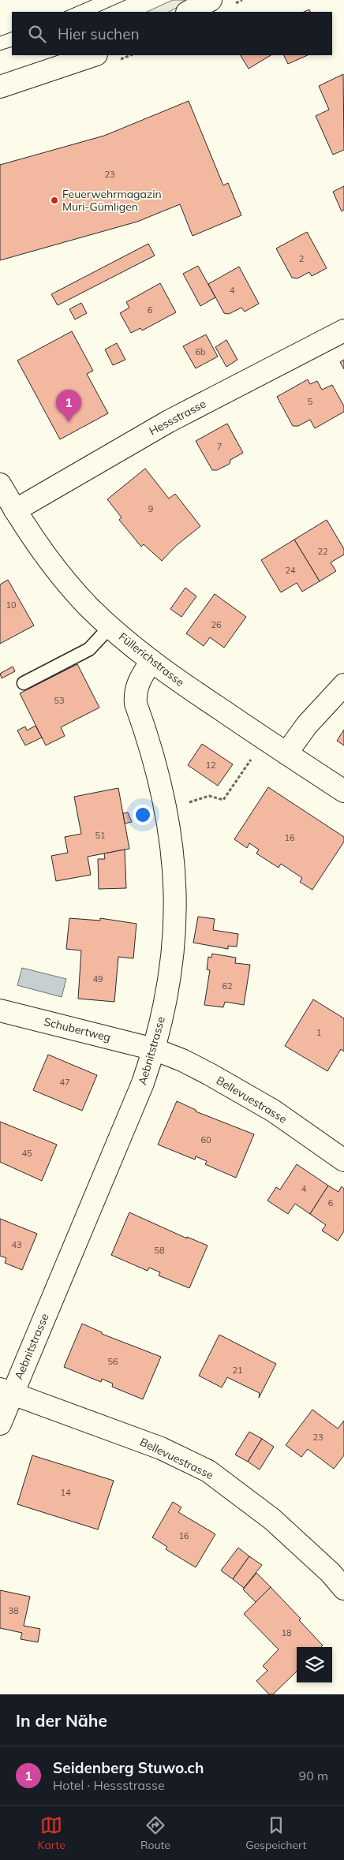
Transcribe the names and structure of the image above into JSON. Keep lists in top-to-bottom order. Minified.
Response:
{"streets":{"street":["Hessstrasse","Füllerichstrasse","Schubertweg","Aebnitstrasse","Bellevuestrasse"]},"crossings":[["Hessstrasse","Füllerichstrasse"],["Füllerichstrasse","Aebnitstrasse"],["Schubertweg","Aebnitstrasse"],["Schubertweg","Bellevuestrasse"],["Aebnitstrasse","Bellevuestrasse"]],"places":["Feuerwehrmagazin Muri-Gümligen"],"house_numbers":["23","2","4","6","6b","5","7","9","22","24","10","26","53","12","51","16","49","62","1","47","60","45","4","6","43","58","56","21","23","14","16","38","18"],"page":{"search":"Hier suchen","pins":"1","heading":"In der Nähe","list":[{"mark":"1","name":"Seidenberg Stuwo.ch","note":"Hotel · Hessstrasse","value":"90 m"}],"nav":["Karte","Route","Gespeichert"]}}
